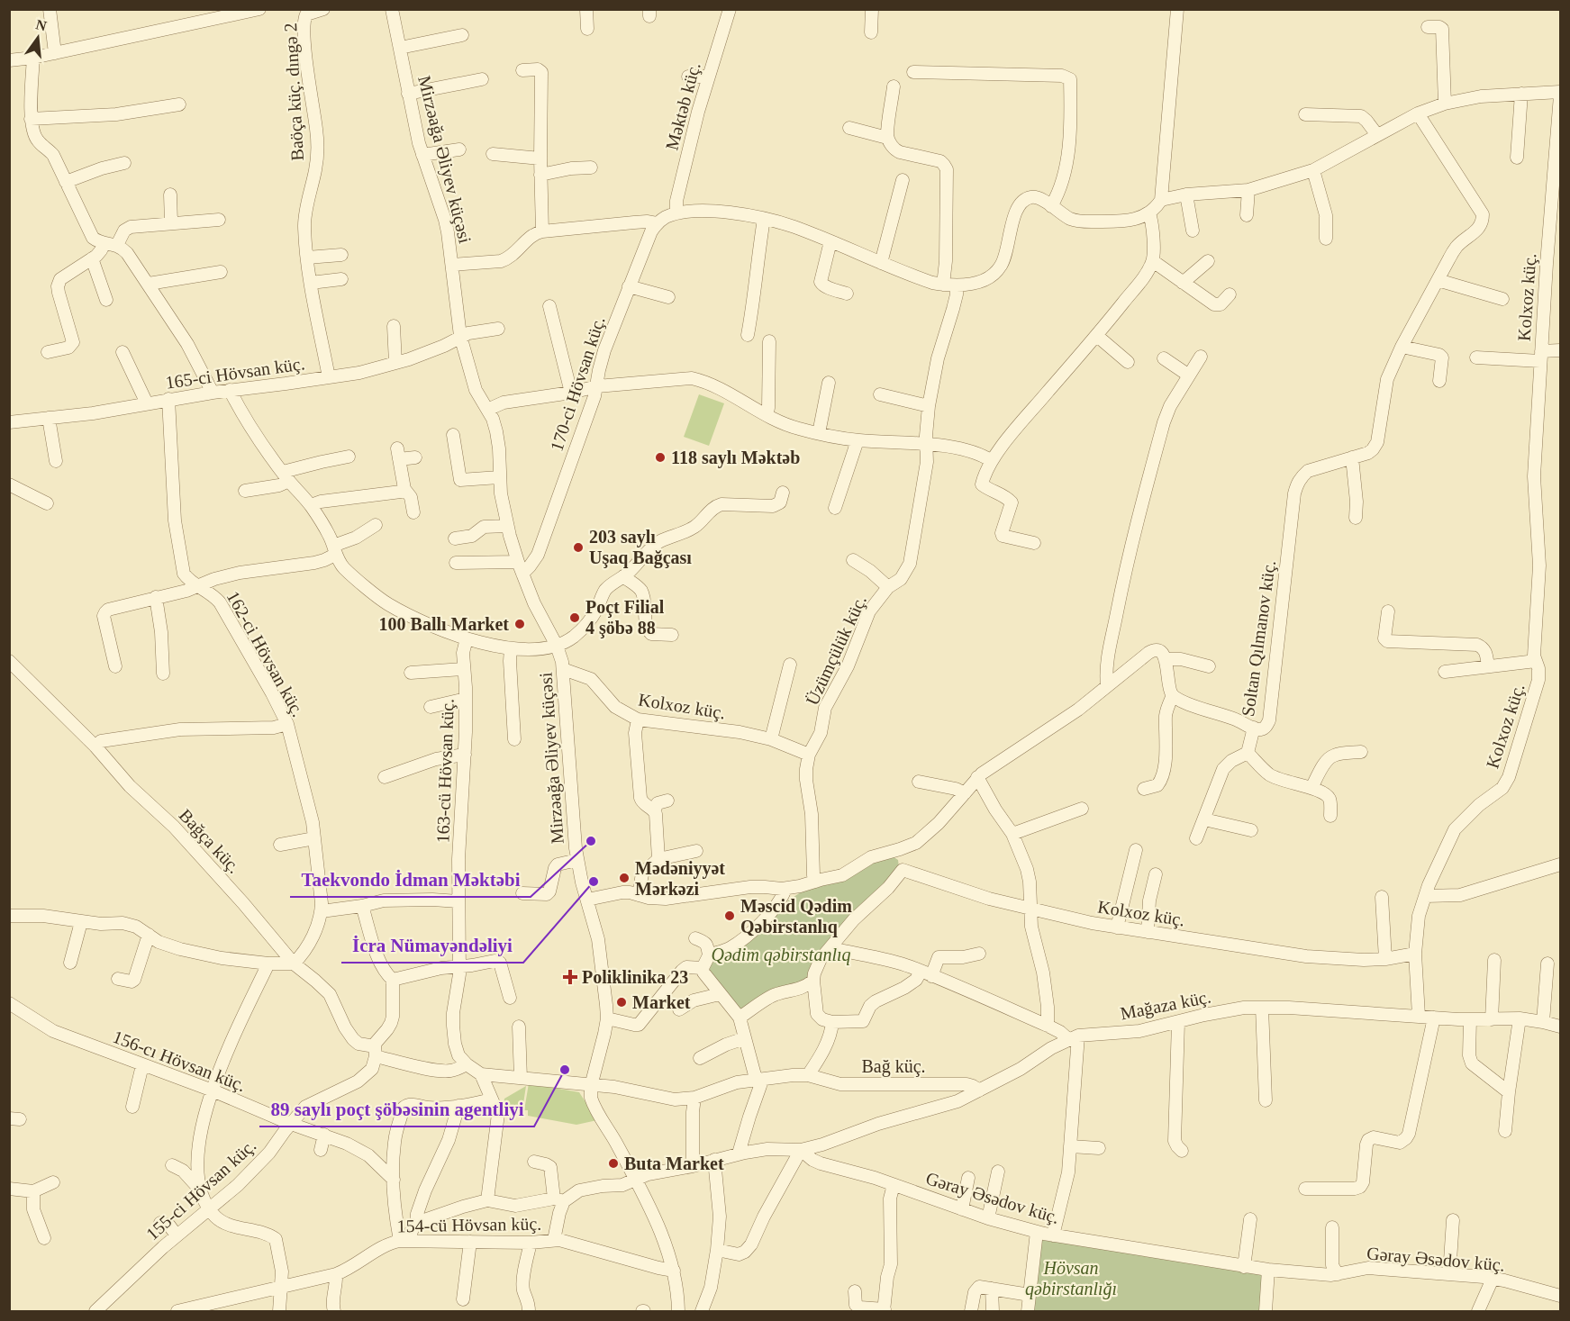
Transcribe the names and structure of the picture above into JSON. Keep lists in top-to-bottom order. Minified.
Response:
{"streets":{"street":["Baöça küç. dıngə 2","Məktəb küç.","Mirzəağa Əliyev küçəsi","Kolxoz küç.","165-ci Hövsan küç.","170-ci Hövsan küç.","Soltan Qılmanov küç.","Üzümçülük küç.","162-ci Hövsan küç.","163-cü Hövsan küç.","Bağça küç.","Mağaza küç.","156-cı Hövsan küç.","Bağ küç.","155-ci Hövsan küç.","Gəray Əsədov küç.","154-cü Hövsan küç."]},"crossings":[["Baöça küç. dıngə 2","165-ci Hövsan küç."],["Mirzəağa Əliyev küçəsi","Kolxoz küç."],["Mirzəağa Əliyev küçəsi","165-ci Hövsan küç."],["Mirzəağa Əliyev küçəsi","170-ci Hövsan küç."],["Mirzəağa Əliyev küçəsi","163-cü Hövsan küç."],["Kolxoz küç.","Üzümçülük küç."],["165-ci Hövsan küç.","162-ci Hövsan küç."],["162-ci Hövsan küç.","Bağça küç."],["163-cü Hövsan küç.","Bağça küç."],["Bağça küç.","155-ci Hövsan küç."],["Mağaza küç.","Bağ küç."],["Mağaza küç.","Gəray Əsədov küç."],["156-cı Hövsan küç.","155-ci Hövsan küç."]],"parks":["Qədim qəbirstanlıq","Hövsan qəbirstanlığı"],"places":{"other":["118 saylı Məktəb","203 saylı Uşaq Bağçası","Poçt Filial 4 şöbə 88","100 Ballı Market","Taekvondo İdman Məktəbi","Mədəniyyət Mərkəzi","İcra Nümayəndəliyi","Məscid Qədim Qəbirstanlıq","Market","89 saylı poçt şöbəsinin agentliyi","Buta Market"],"health":["Poliklinika 23"]},"north":"top"}
